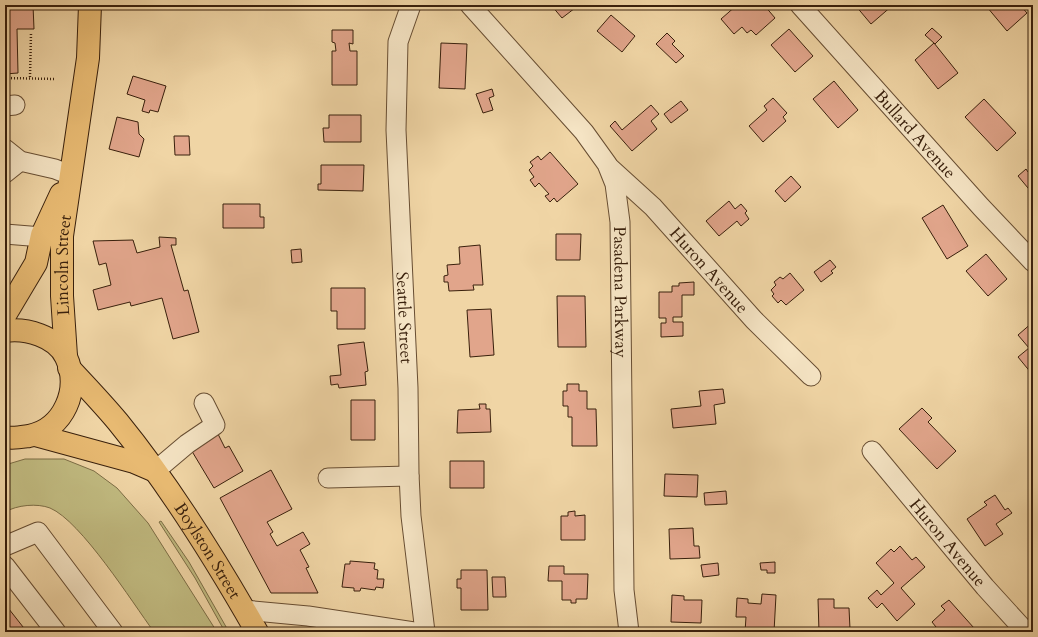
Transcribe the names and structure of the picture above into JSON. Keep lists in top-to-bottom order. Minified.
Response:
{"streets":{"main road":["Lincoln Street","Boylston Street"],"street":["Bullard Avenue","Huron Avenue","Pasadena Parkway","Seattle Street"]},"crossings":[["Lincoln Street","Boylston Street"],["Huron Avenue","Pasadena Parkway"]]}
